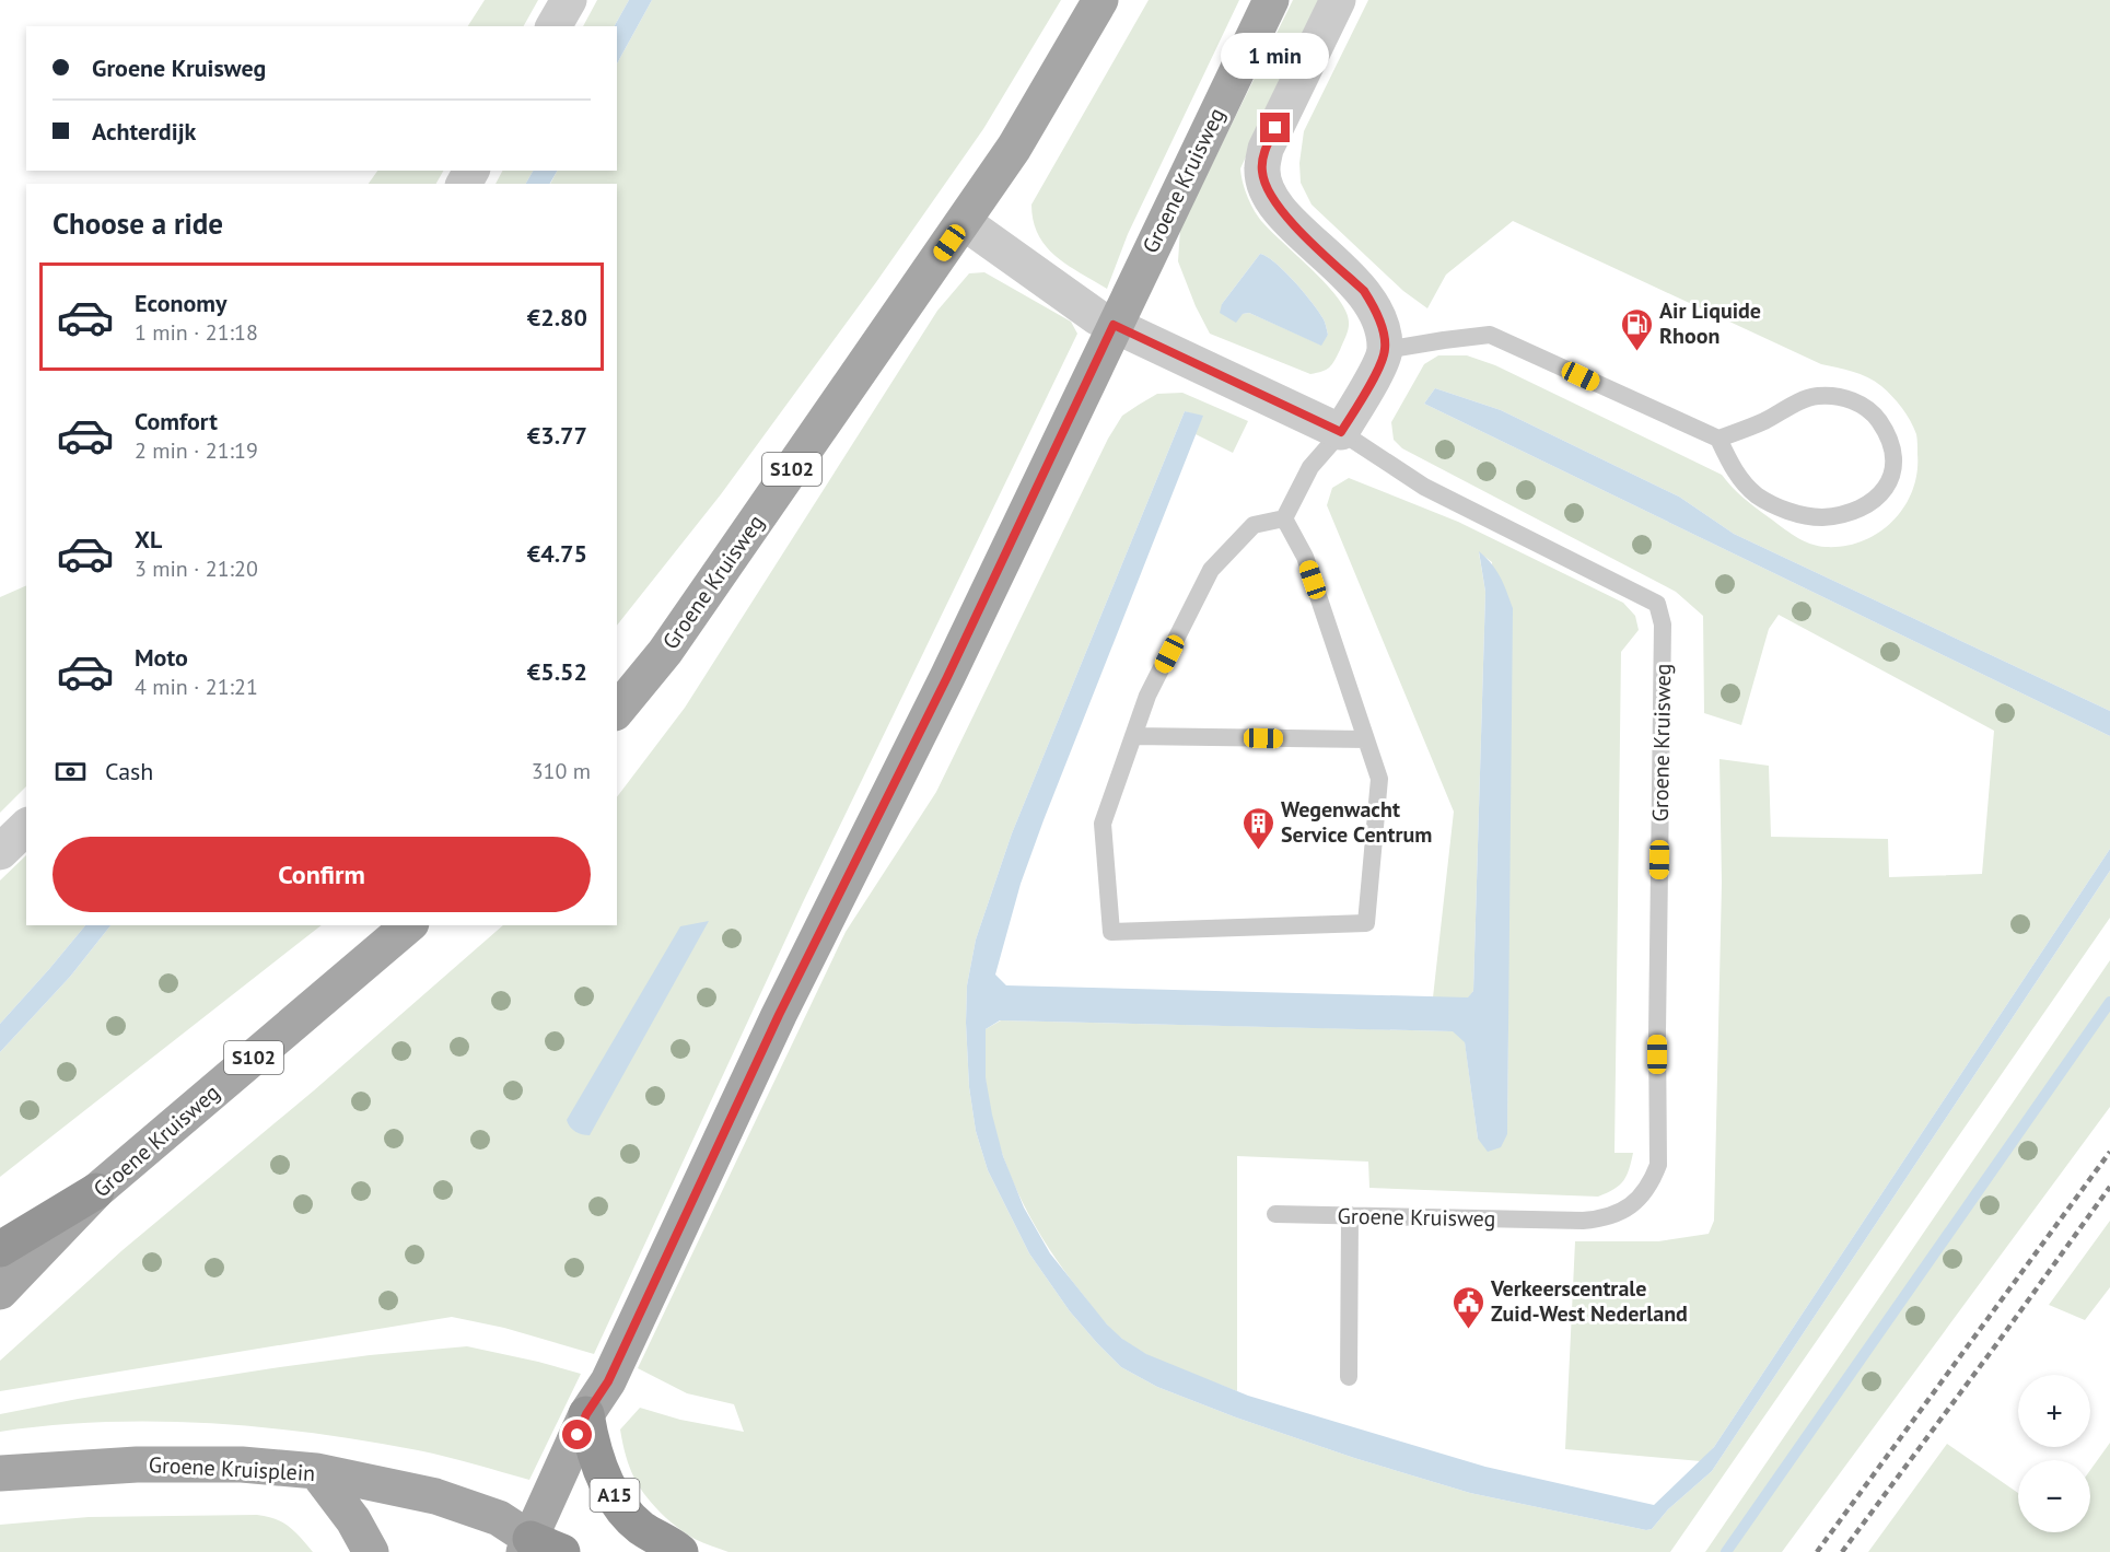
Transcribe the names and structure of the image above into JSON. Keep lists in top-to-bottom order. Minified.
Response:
{"streets":{"highway":["S102","A15"],"main road":["Groene Kruisweg","Groene Kruisplein"]},"crossings":[["Groene Kruisweg","S102"],["Groene Kruisweg","Groene Kruisplein"],["Groene Kruisweg","A15"]],"places":{"fuel station":["Air Liquide Rhoon"],"building":["Wegenwacht Service Centrum"],"public building":["Verkeerscentrale Zuid-West Nederland"]},"page":{"banner":["Groene Kruisweg","Achterdijk"],"bubble":"1 min","heading":"Choose a ride","list":[{"name":"Economy","note":"1 min · 21:18","value":"€2.80"},{"name":"Comfort","note":"2 min · 21:19","value":"€3.77"},{"name":"XL","note":"3 min · 21:20","value":"€4.75"},{"name":"Moto","note":"4 min · 21:21","value":"€5.52"}],"pay":["Cash","310 m"],"buttons":"Confirm","map_buttons":["+","−"]}}
